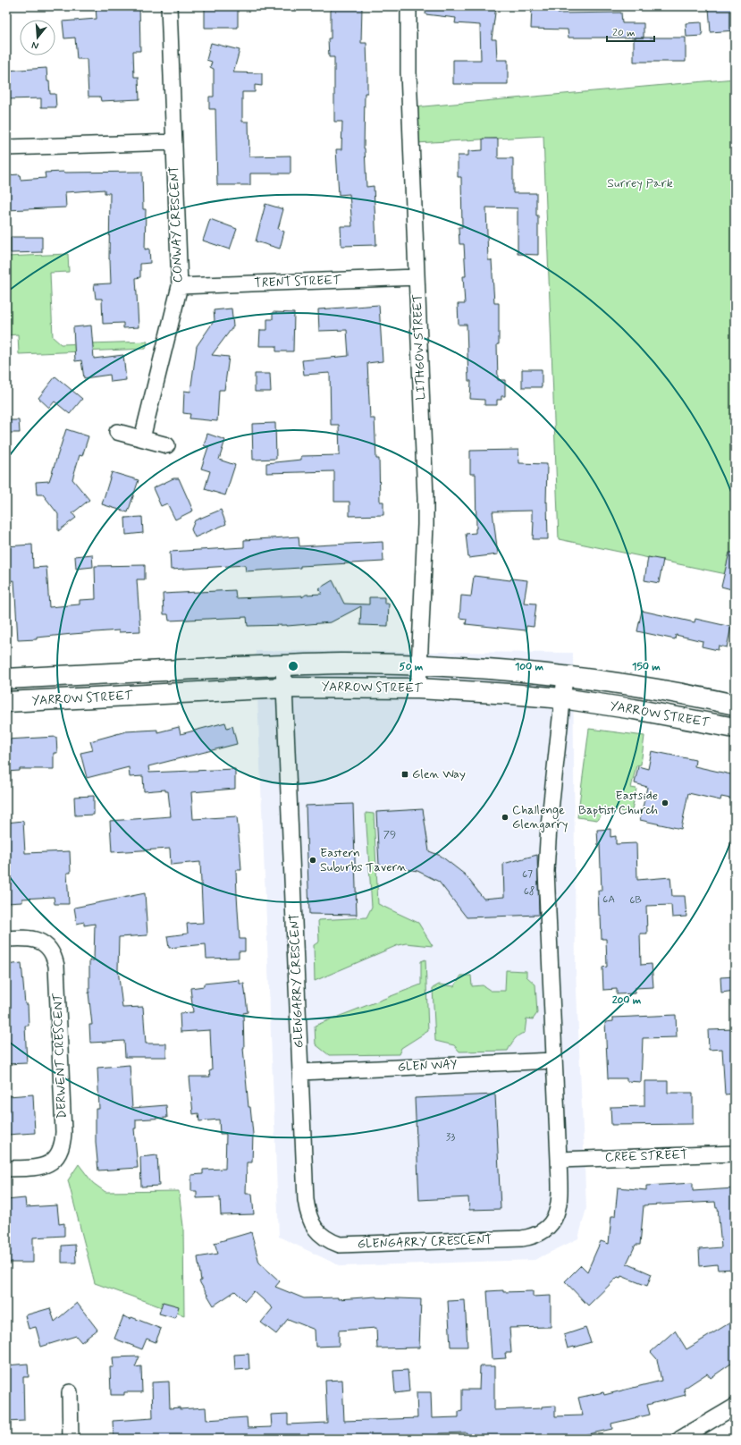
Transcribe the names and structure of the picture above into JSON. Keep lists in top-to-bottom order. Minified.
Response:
{"streets":{"street":["CONWAY CRESCENT","TRENT STREET","LITHGOW STREET","YARROW STREET","GLENGARRY CRESCENT","DERWENT CRESCENT","GLEN WAY","CREE STREET"]},"crossings":[["CONWAY CRESCENT","TRENT STREET"],["TRENT STREET","LITHGOW STREET"],["LITHGOW STREET","YARROW STREET"],["YARROW STREET","GLENGARRY CRESCENT"],["GLENGARRY CRESCENT","GLEN WAY"],["GLENGARRY CRESCENT","CREE STREET"]],"parks":["Surrey Park"],"places":{"transit":["Glen Way"],"other":["Eastside Baptist Church","Challenge Glengarry","Eastern Suburbs Tavern"]},"house_numbers":["79","67","68","6A","6B","33"],"scale_bar":"20 m","north":"bottom","rings":["50 m","100 m","150 m","200 m"]}
